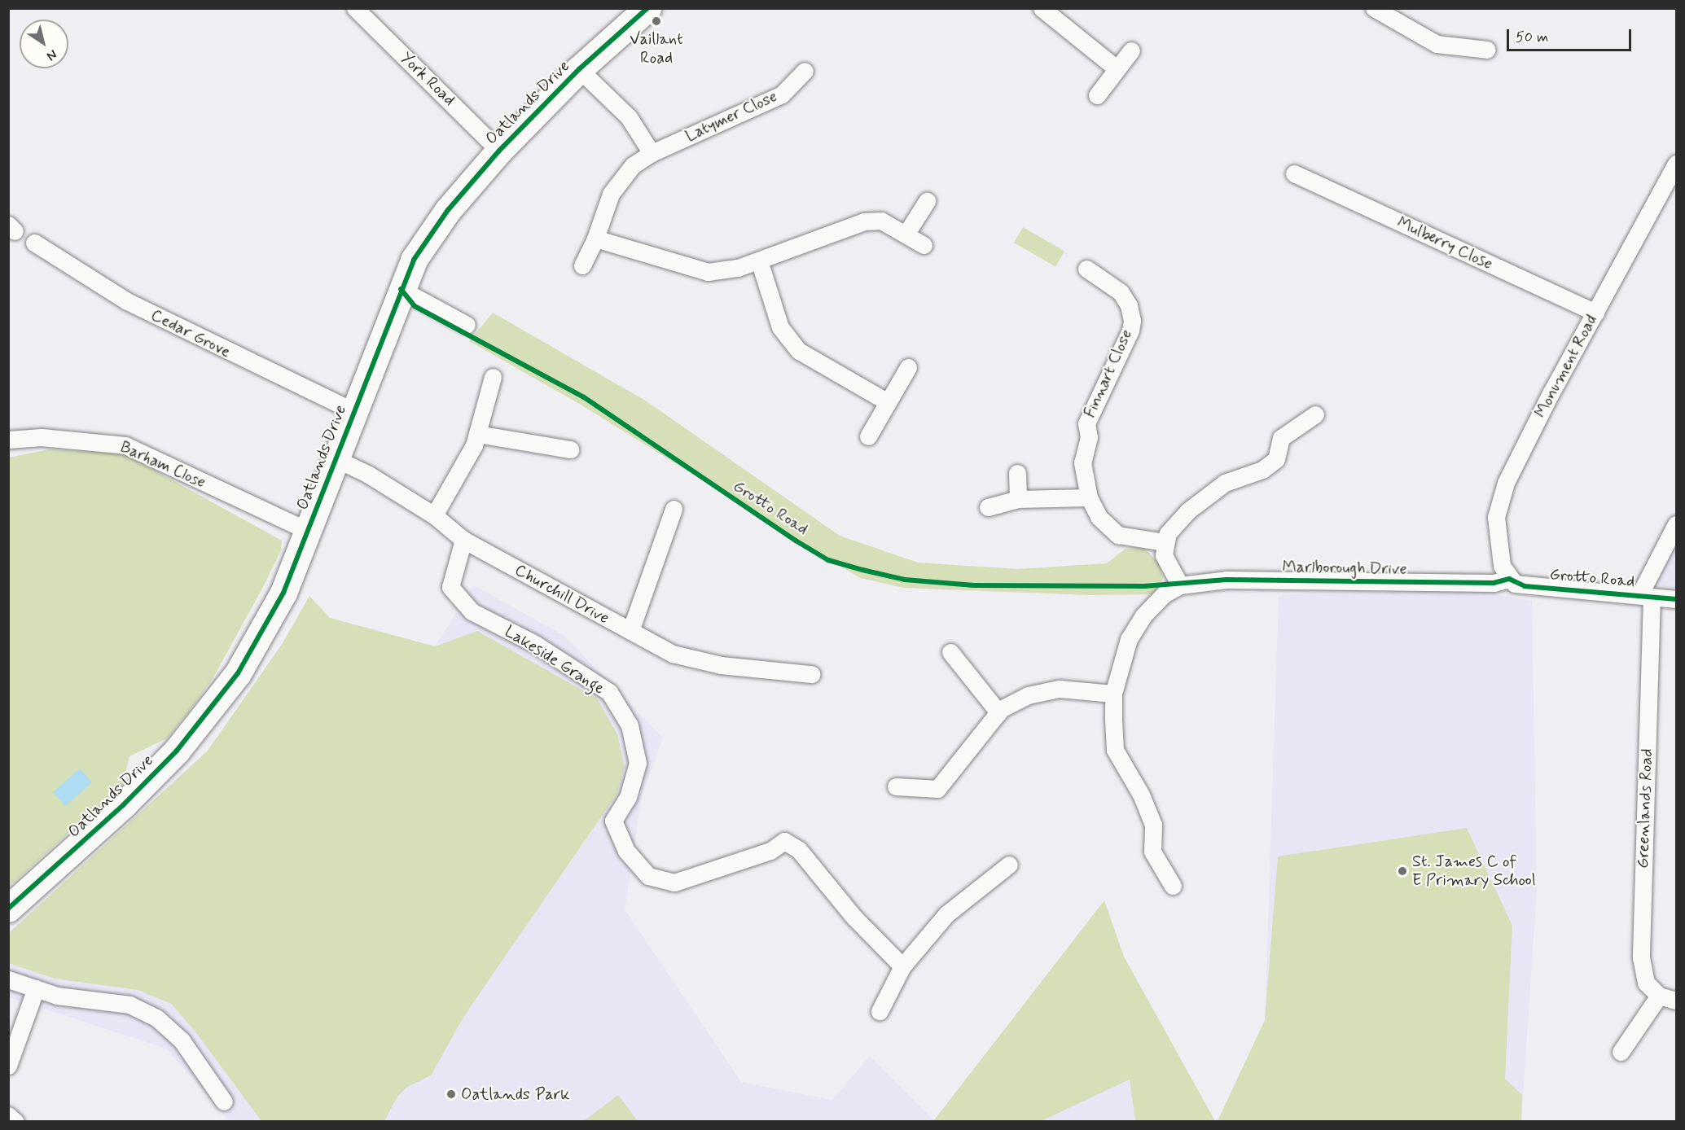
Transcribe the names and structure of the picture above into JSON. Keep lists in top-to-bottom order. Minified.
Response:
{"streets":{"main road":["Oatlands Drive"],"street":["York Road","Latymer Close","Mulberry Close","Cedar Grove","Monument Road","Finnart Close","Barham Close","Grotto Road","Marlborough Drive","Churchill Drive","Lakeside Grange","Greenlands Road"]},"crossings":[["York Road","Oatlands Drive"],["Oatlands Drive","Cedar Grove"],["Oatlands Drive","Barham Close"],["Oatlands Drive","Churchill Drive"],["Mulberry Close","Monument Road"],["Monument Road","Grotto Road"],["Monument Road","Marlborough Drive"],["Grotto Road","Marlborough Drive"],["Grotto Road","Greenlands Road"],["Churchill Drive","Lakeside Grange"]],"places":["Vaillant Road","St. James C of E Primary School","Oatlands Park"],"scale_bar":"50 m","north":"bottom right"}
